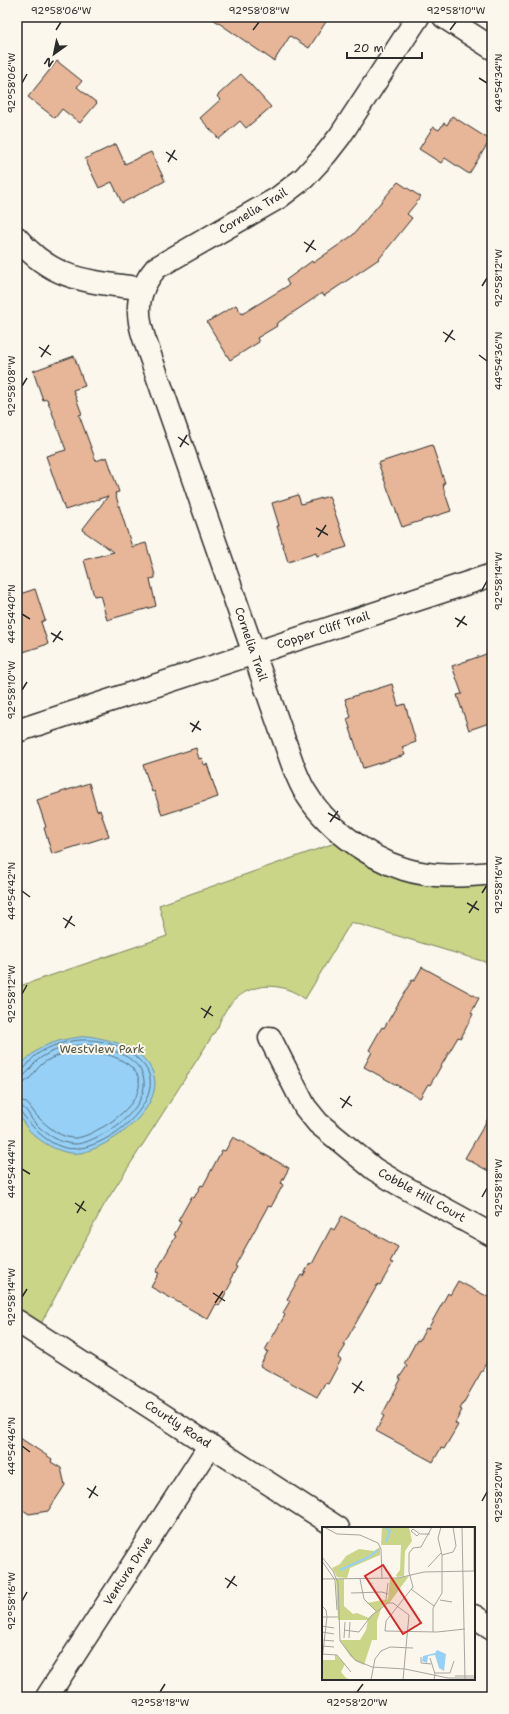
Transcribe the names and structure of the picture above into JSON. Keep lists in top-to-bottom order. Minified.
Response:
{"streets":{"street":["Cornelia Trail","Copper Cliff Trail","Cobble Hill Court","Courtly Road","Ventura Drive"]},"crossings":[["Cornelia Trail","Copper Cliff Trail"],["Courtly Road","Ventura Drive"]],"parks":["Westview Park"],"scale_bar":"20 m","north":"bottom left","coordinates":["92°58'06\"W","92°58'08\"W","92°58'10\"W","44°54'34\"N","92°58'12\"W","44°54'36\"N","92°58'14\"W","44°54'40\"N","92°58'16\"W","44°54'42\"N","44°54'44\"N","92°58'18\"W","44°54'46\"N","92°58'20\"W"]}
